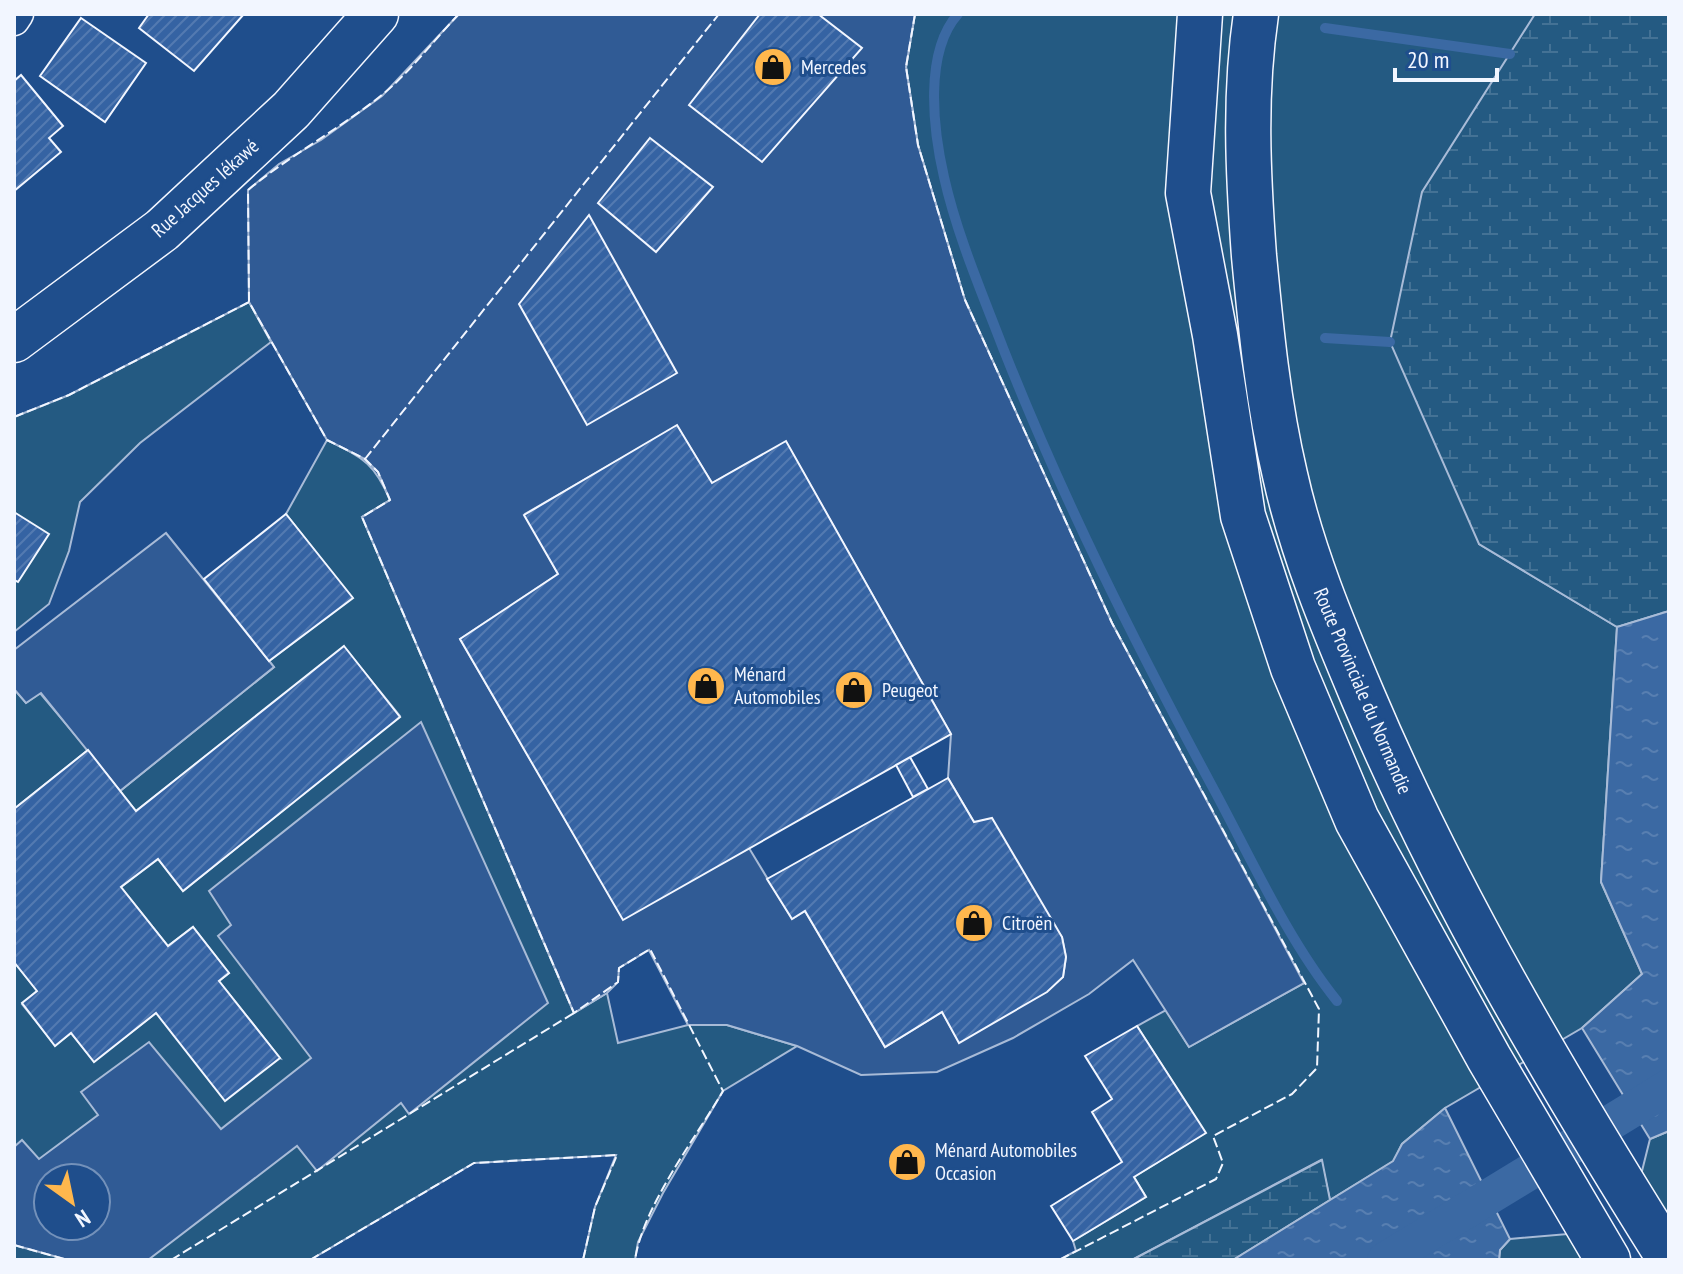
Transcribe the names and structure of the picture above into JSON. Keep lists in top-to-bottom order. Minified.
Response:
{"streets":{"main road":["Rue Jacques Iékawé","Route Provinciale du Normandie"]},"places":{"shop":["Mercedes","Ménard Automobiles","Peugeot","Citroën","Ménard Automobiles Occasion"]},"scale_bar":"20 m","north":"bottom right"}
